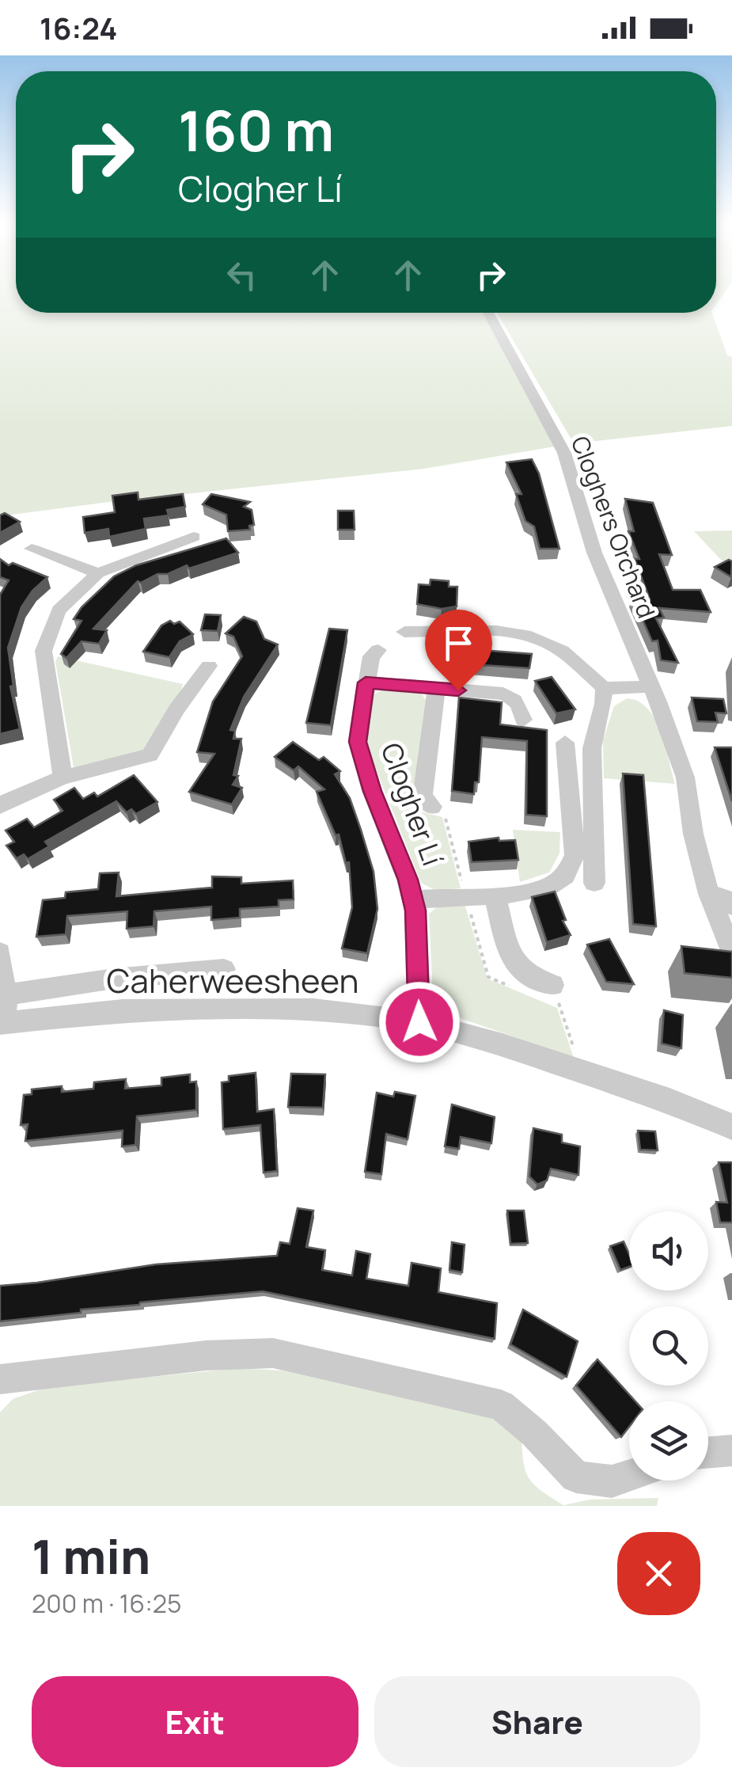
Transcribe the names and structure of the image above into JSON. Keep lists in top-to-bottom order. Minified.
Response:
{"streets":{"street":["Cloghers Orchard","Clogher Lí","Caherweesheen"]},"crossings":[["Clogher Lí","Caherweesheen"]],"page":{"status":"16:24","turn":["160 m","Clogher Lí"],"heading":["1 min","200 m · 16:25"],"buttons":["Exit","Share"]}}
